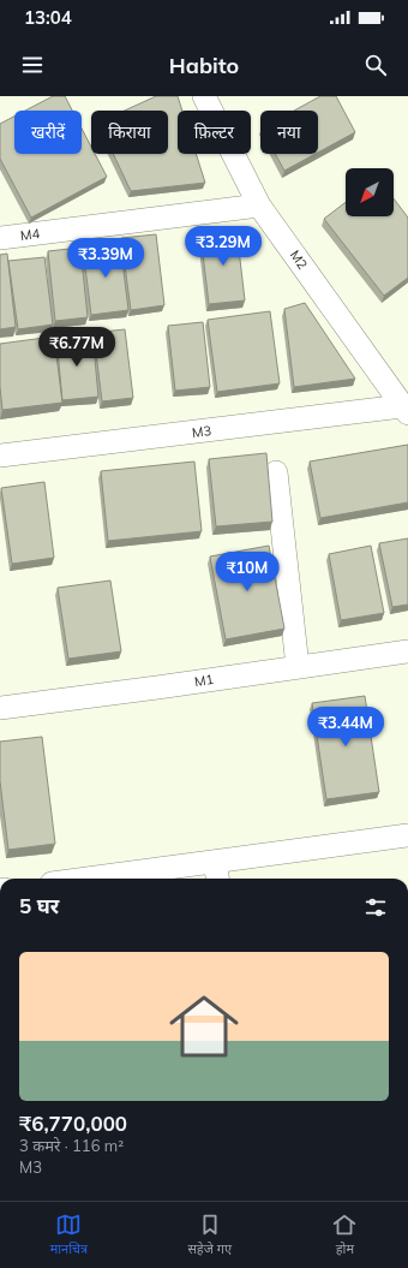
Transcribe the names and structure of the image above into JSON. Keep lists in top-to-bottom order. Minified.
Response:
{"streets":{"street":["M4","M2","M3","M1"]},"crossings":[["M4","M2"],["M2","M3"]],"north":"bottom left","page":{"status":"13:04","header":"Habito","chip":["खरीदें","किराया","फ़िल्टर","नया"],"price":["₹3.29M","₹3.39M","₹6.77M","₹10M","₹3.44M"],"heading":"5 घर","list":[{"name":"₹6,770,000","note":"3 कमरे · 116 m² · M3"}],"tabs":["मानचित्र","सहेजे गए","होम"]}}
